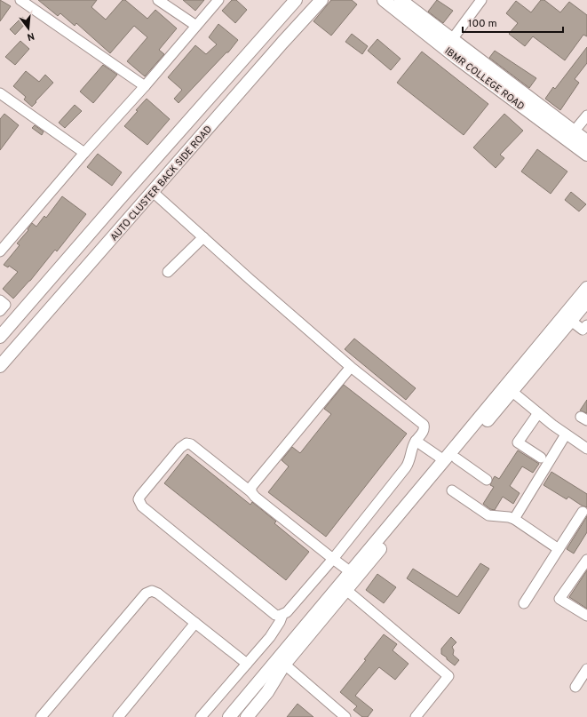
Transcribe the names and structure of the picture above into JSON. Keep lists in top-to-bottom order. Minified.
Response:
{"streets":{"main road":["IBMR COLLEGE ROAD","AUTO CLUSTER BACK SIDE ROAD"]},"scale_bar":"100 m","north":"bottom"}
